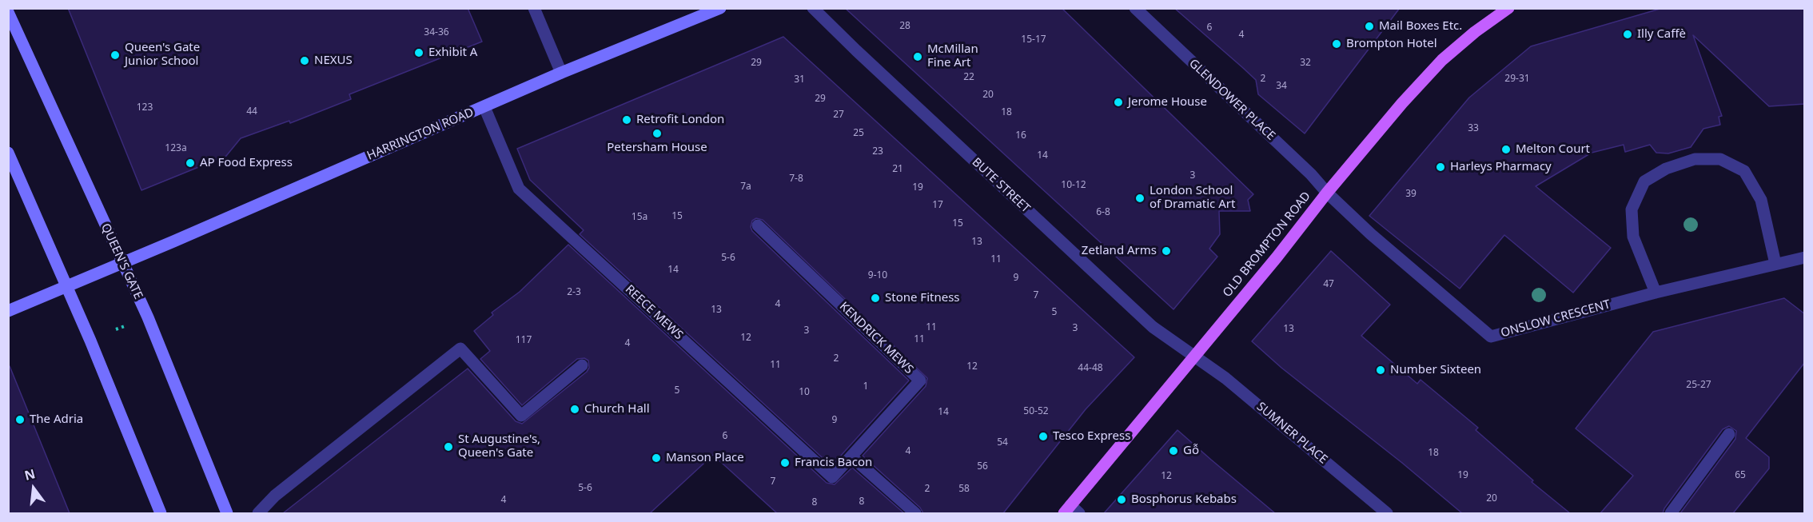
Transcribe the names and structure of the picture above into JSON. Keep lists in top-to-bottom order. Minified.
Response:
{"streets":{"main road":["OLD BROMPTON ROAD"],"street":["GLENDOWER PLACE","HARRINGTON ROAD","BUTE STREET","QUEEN'S GATE","REECE MEWS","ONSLOW CRESCENT","KENDRICK MEWS","SUMNER PLACE"]},"crossings":[["GLENDOWER PLACE","OLD BROMPTON ROAD"],["GLENDOWER PLACE","ONSLOW CRESCENT"],["HARRINGTON ROAD","QUEEN'S GATE"],["HARRINGTON ROAD","REECE MEWS"],["BUTE STREET","OLD BROMPTON ROAD"],["BUTE STREET","SUMNER PLACE"],["OLD BROMPTON ROAD","ONSLOW CRESCENT"],["OLD BROMPTON ROAD","SUMNER PLACE"],["REECE MEWS","KENDRICK MEWS"]],"places":["Mail Boxes Etc.","Illy Caffè","Brompton Hotel","Exhibit A","Queen's Gate Junior School","McMillan Fine Art","NEXUS","Jerome House","Retrofit London","Petersham House","Melton Court","AP Food Express","Harleys Pharmacy","London School of Dramatic Art","Zetland Arms","Stone Fitness","Number Sixteen","Church Hall","The Adria","Tesco Express","St Augustine's, Queen's Gate","Gỗ","Manson Place","Francis Bacon","Bosphorus Kebabs"],"house_numbers":["28","6","34-36","4","15-17","29","32","22","2","29-31","31","34","20","29","123","44","18","27","33","25","16","123a","23","14","21","3","7-8","10-12","7a","19","39","17","6-8","15","15a","15","13","5-6","11","14","9-10","9","47","2-3","7","4","13","5","11","3","13","3","12","11","117","4","2","11","12","44-48","25-27","1","5","10","50-52","14","9","6","54","4","18","56","19","65","12","7","5-6","2","58","20","4","8","8"],"north":"top"}
